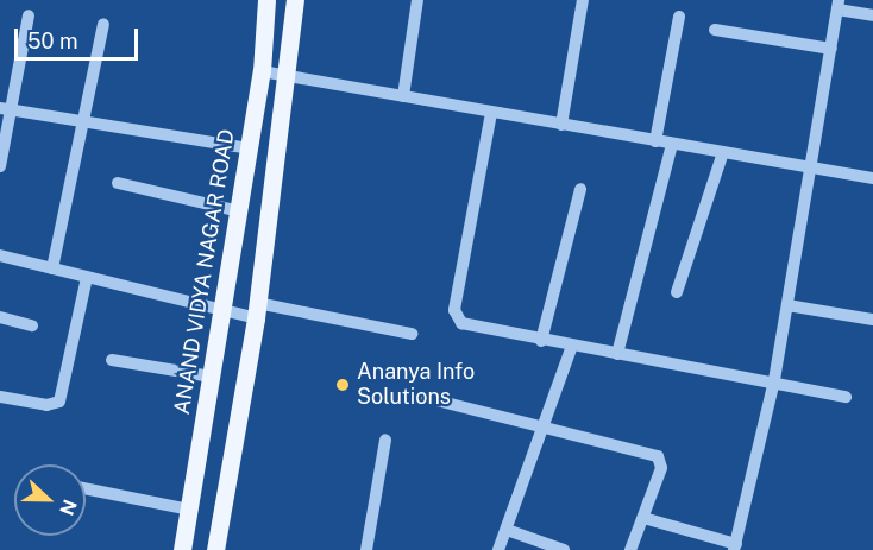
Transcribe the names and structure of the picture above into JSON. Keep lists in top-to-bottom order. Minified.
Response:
{"streets":{"main road":["ANAND VIDYA NAGAR ROAD"]},"places":["Ananya Info Solutions"],"scale_bar":"50 m","north":"right"}
